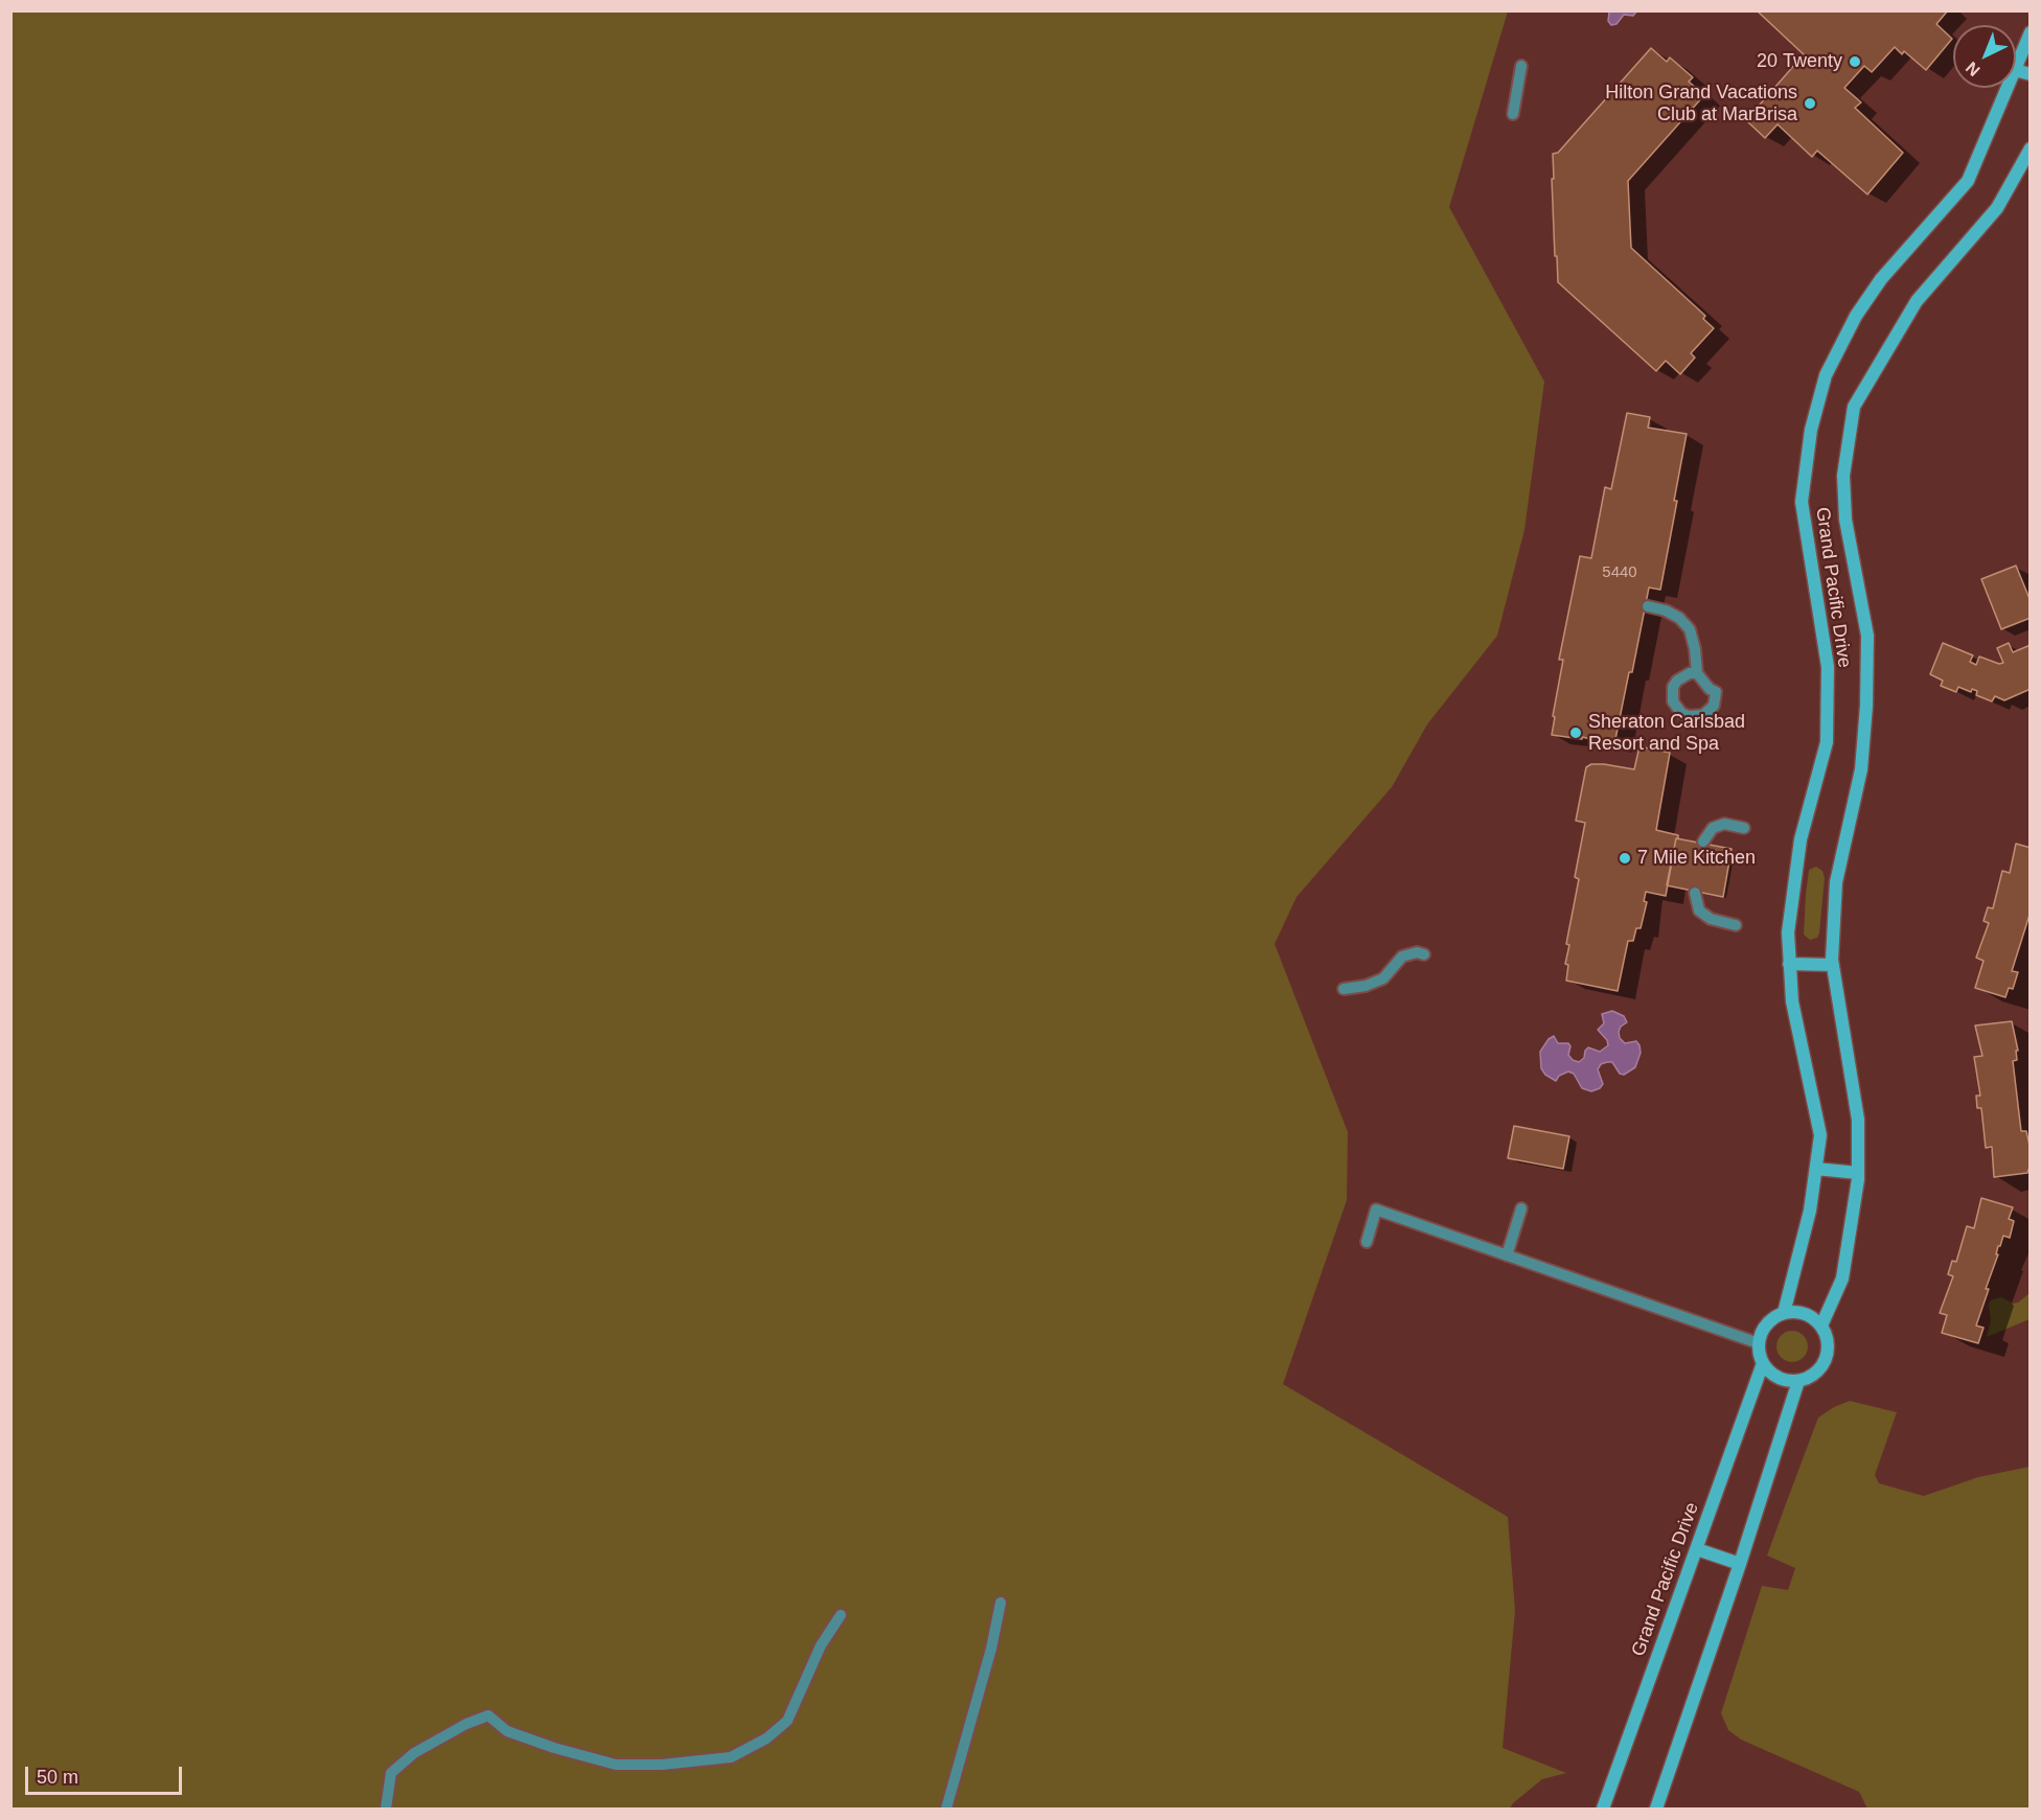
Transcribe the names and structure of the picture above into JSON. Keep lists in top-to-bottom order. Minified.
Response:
{"streets":{"street":["Grand Pacific Drive"]},"places":["20 Twenty","Hilton Grand Vacations Club at MarBrisa","Sheraton Carlsbad Resort and Spa","7 Mile Kitchen"],"house_numbers":["5440"],"scale_bar":"50 m","north":"bottom left"}
